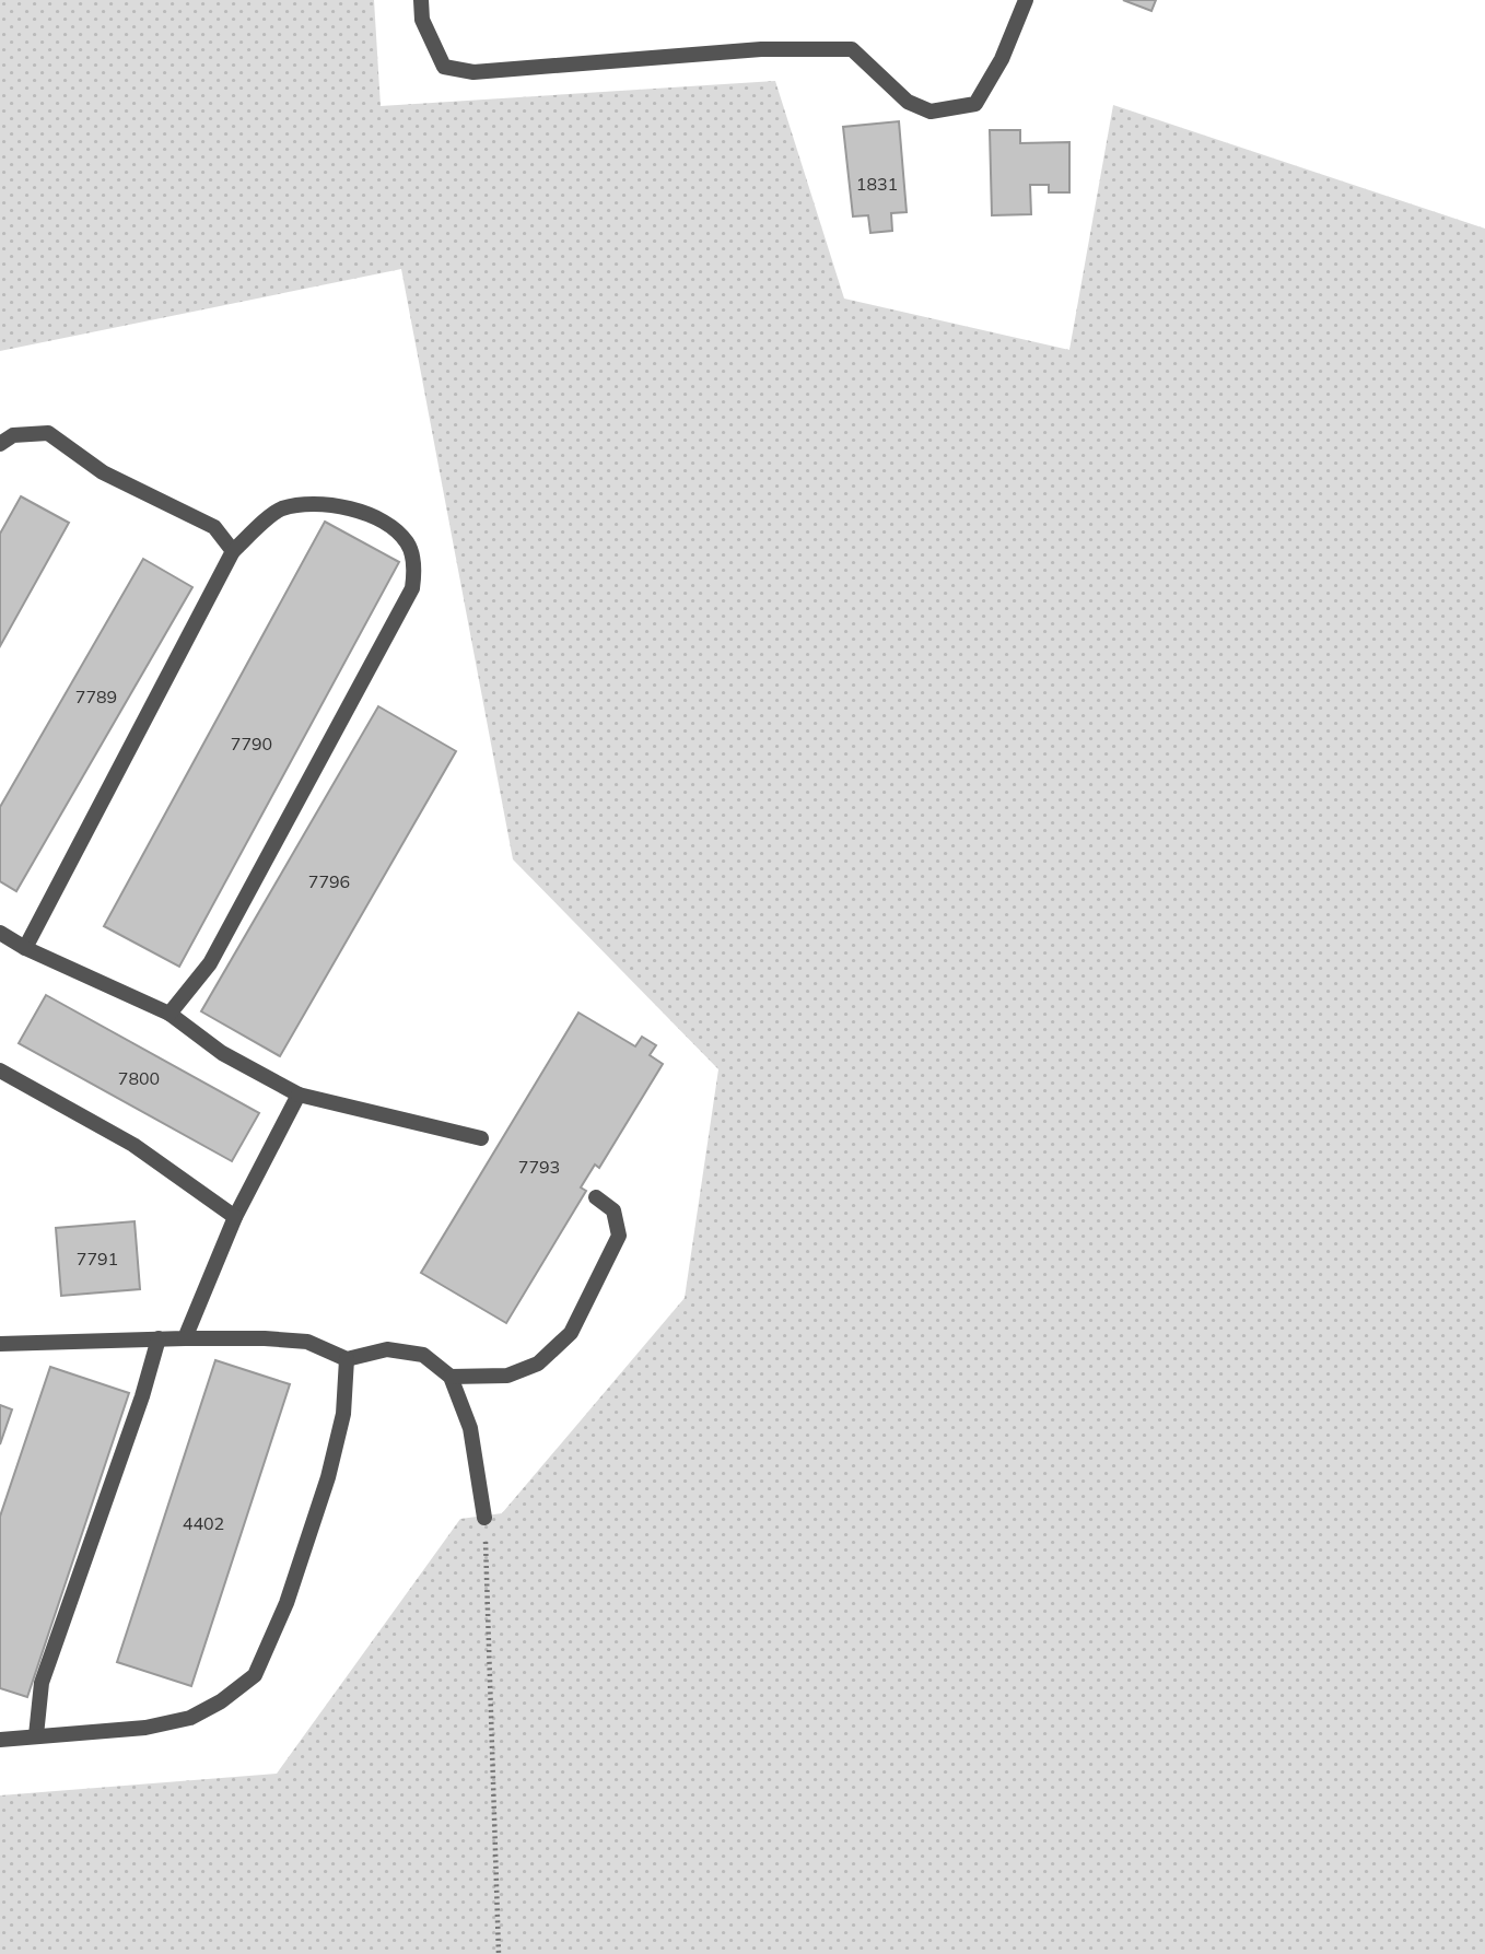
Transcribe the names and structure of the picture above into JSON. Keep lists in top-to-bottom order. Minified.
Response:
{"house_numbers":["1831","7789","7790","7796","7800","7793","7791","4402"]}
